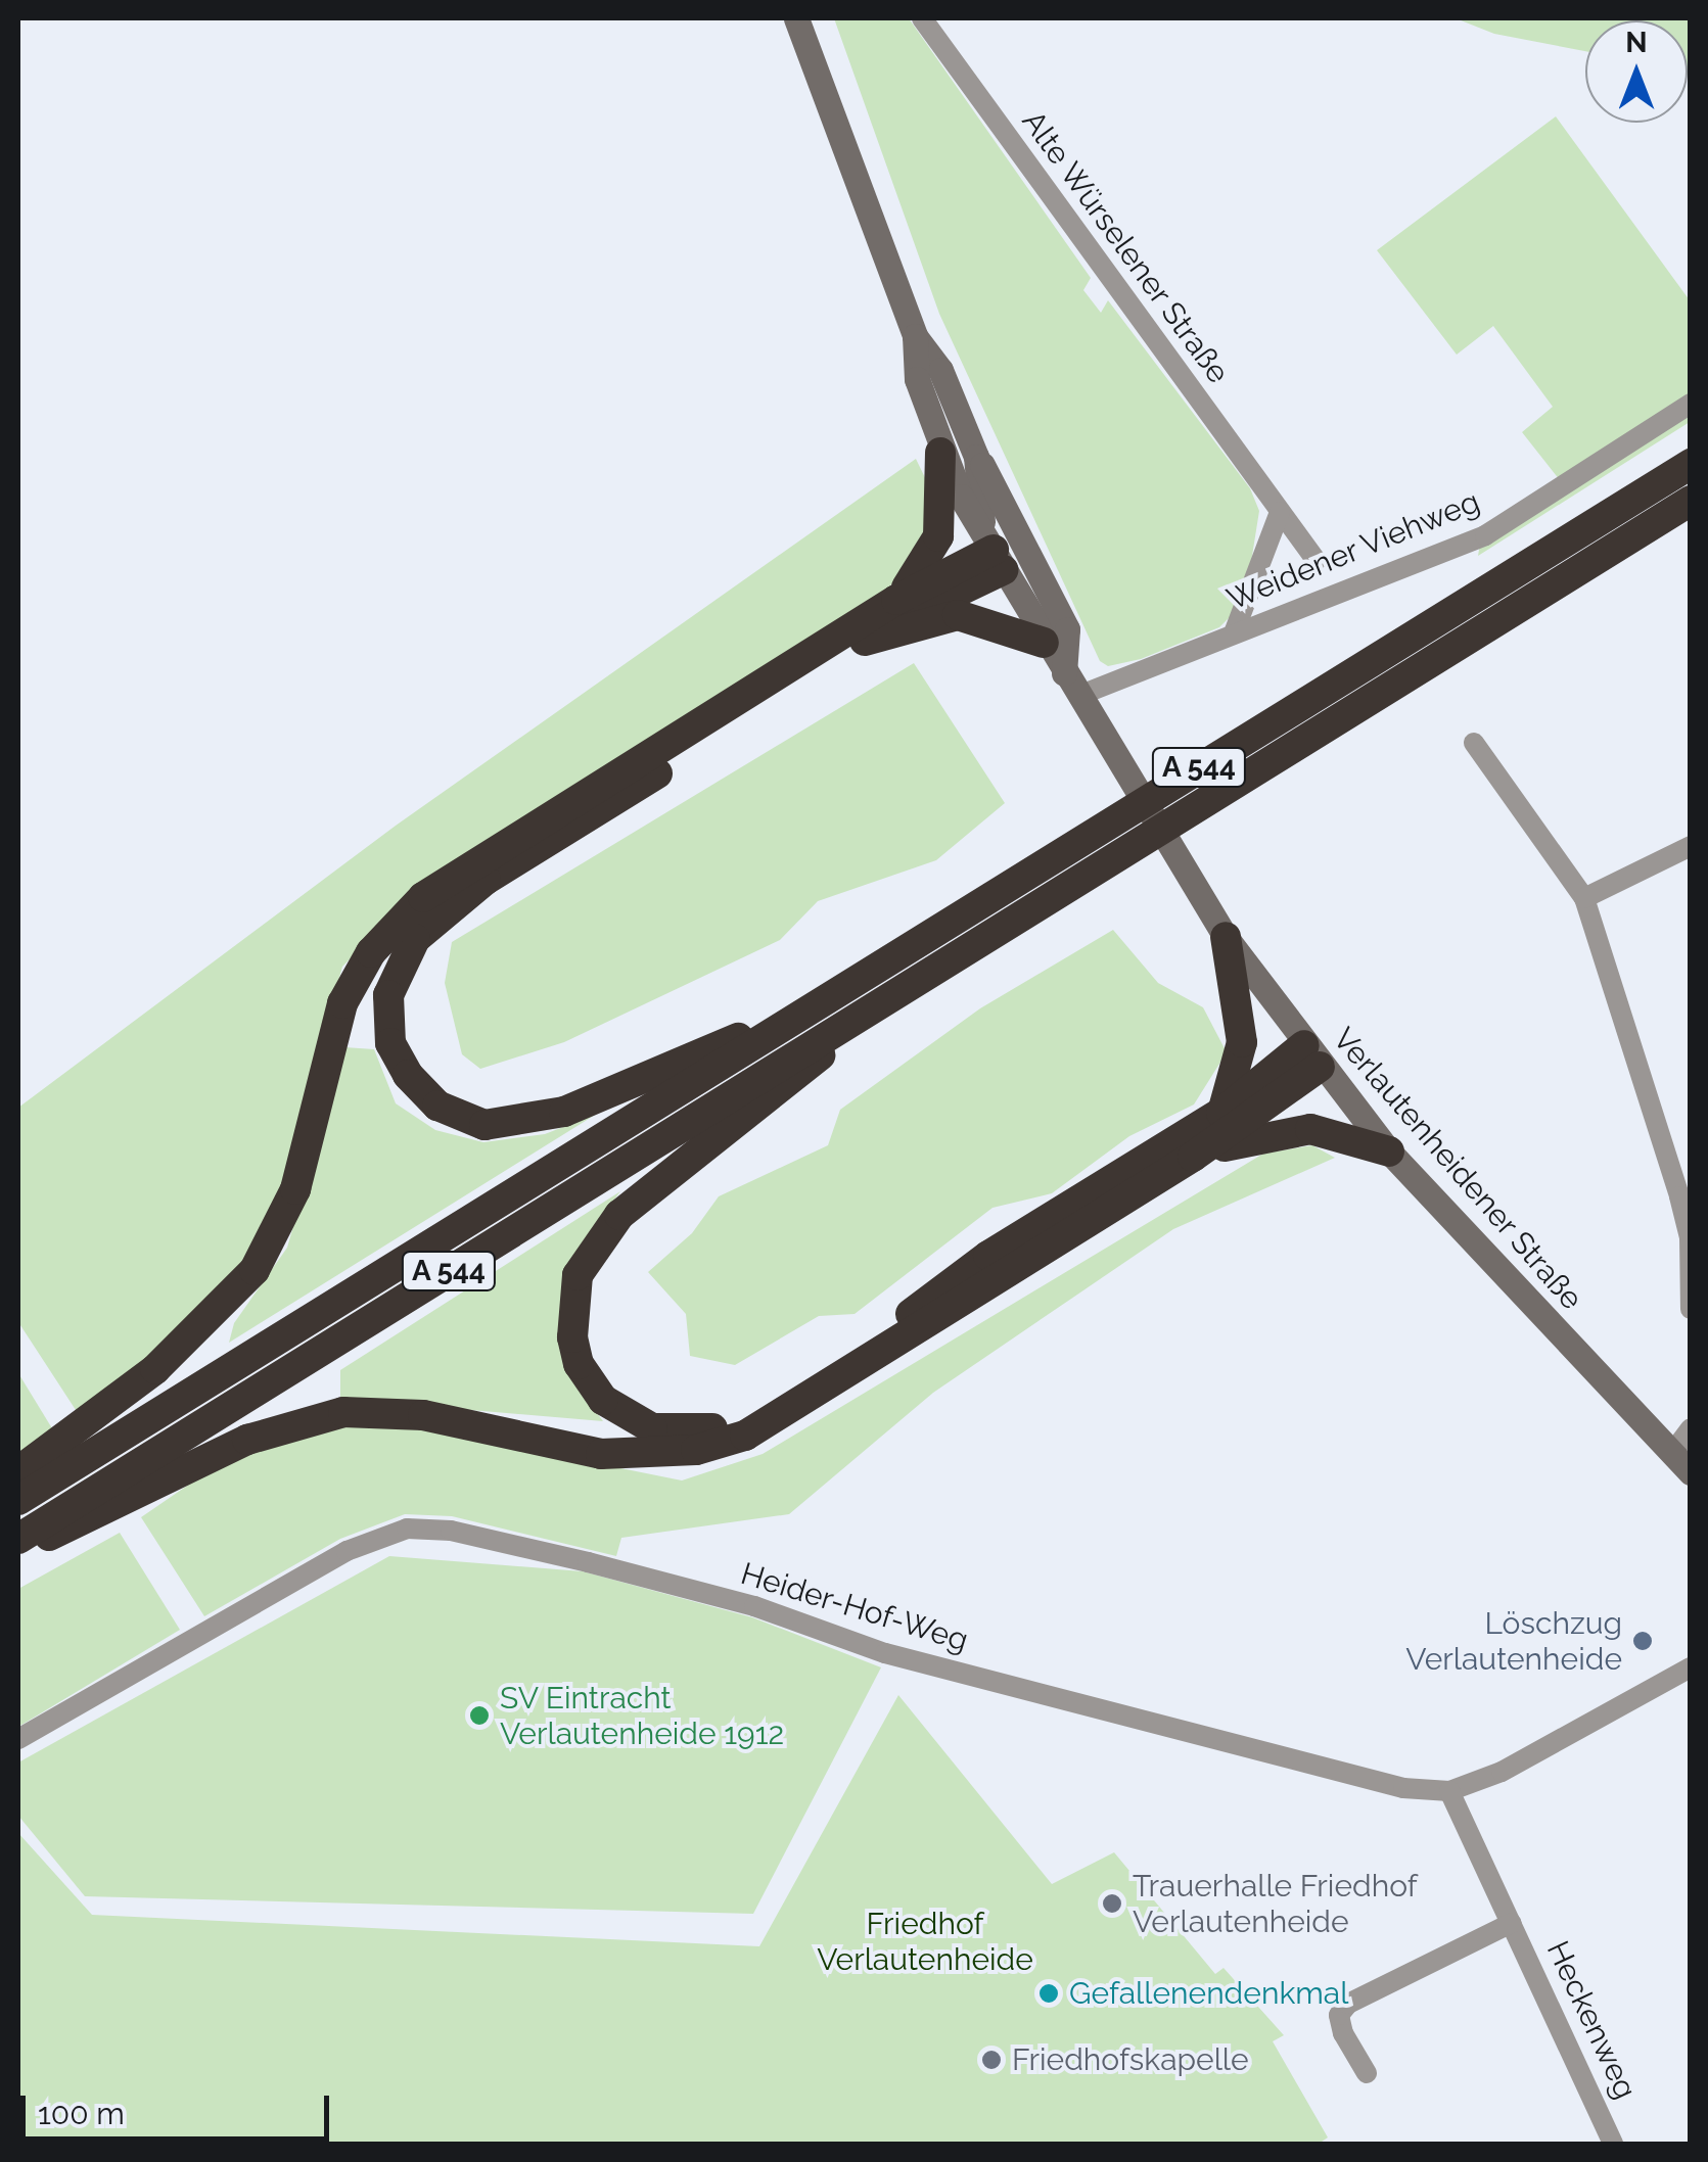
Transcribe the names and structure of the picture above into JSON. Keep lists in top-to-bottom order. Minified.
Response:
{"streets":{"highway":["A 544"],"main road":["Verlautenheidener Straße"],"street":["Alte Würselener Straße","Weidener Viehweg","Heider-Hof-Weg","Heckenweg"]},"crossings":[["Weidener Viehweg","Verlautenheidener Straße"],["Heider-Hof-Weg","Heckenweg"]],"parks":["Friedhof Verlautenheide"],"places":["Löschzug Verlautenheide","SV Eintracht Verlautenheide 1912","Trauerhalle Friedhof Verlautenheide","Gefallenendenkmal","Friedhofskapelle"],"scale_bar":"100 m","north":"top"}
